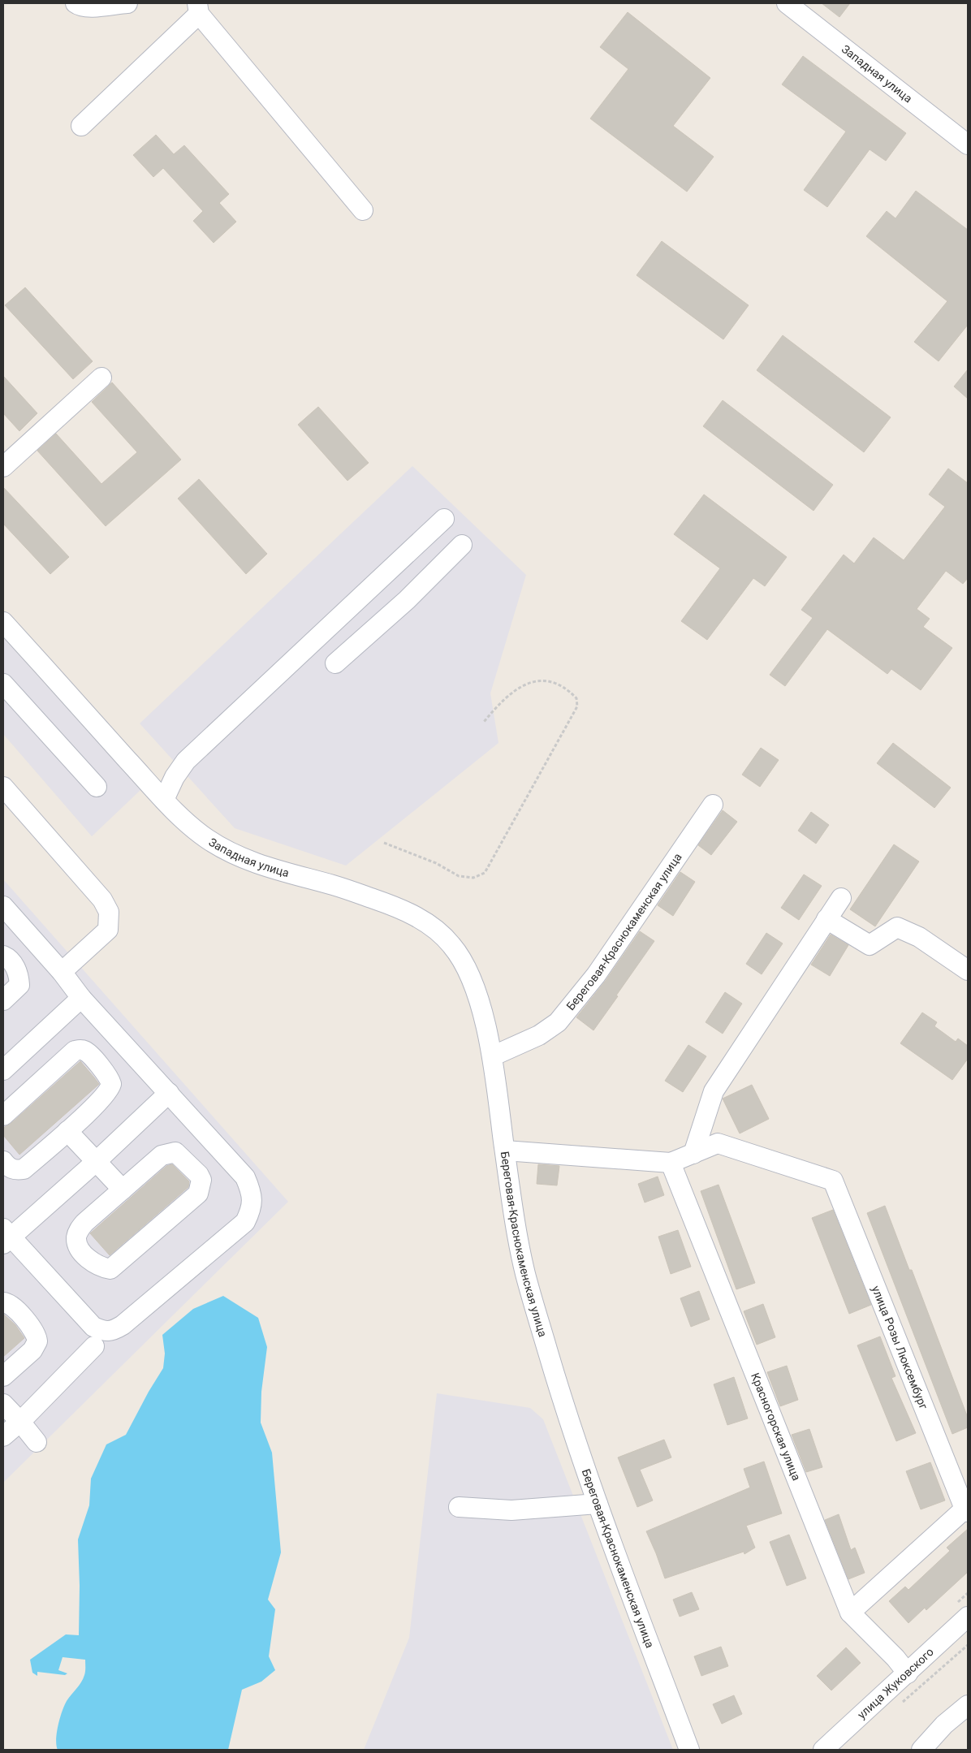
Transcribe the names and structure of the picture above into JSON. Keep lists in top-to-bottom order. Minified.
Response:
{"streets":{"street":["Западная улица","Береговая-Краснокаменская улица","улица Розы Люксембург","Красногорская улица","улица Жуковского"]},"crossings":[["Западная улица","Береговая-Краснокаменская улица"],["Красногорская улица","улица Жуковского"]]}
